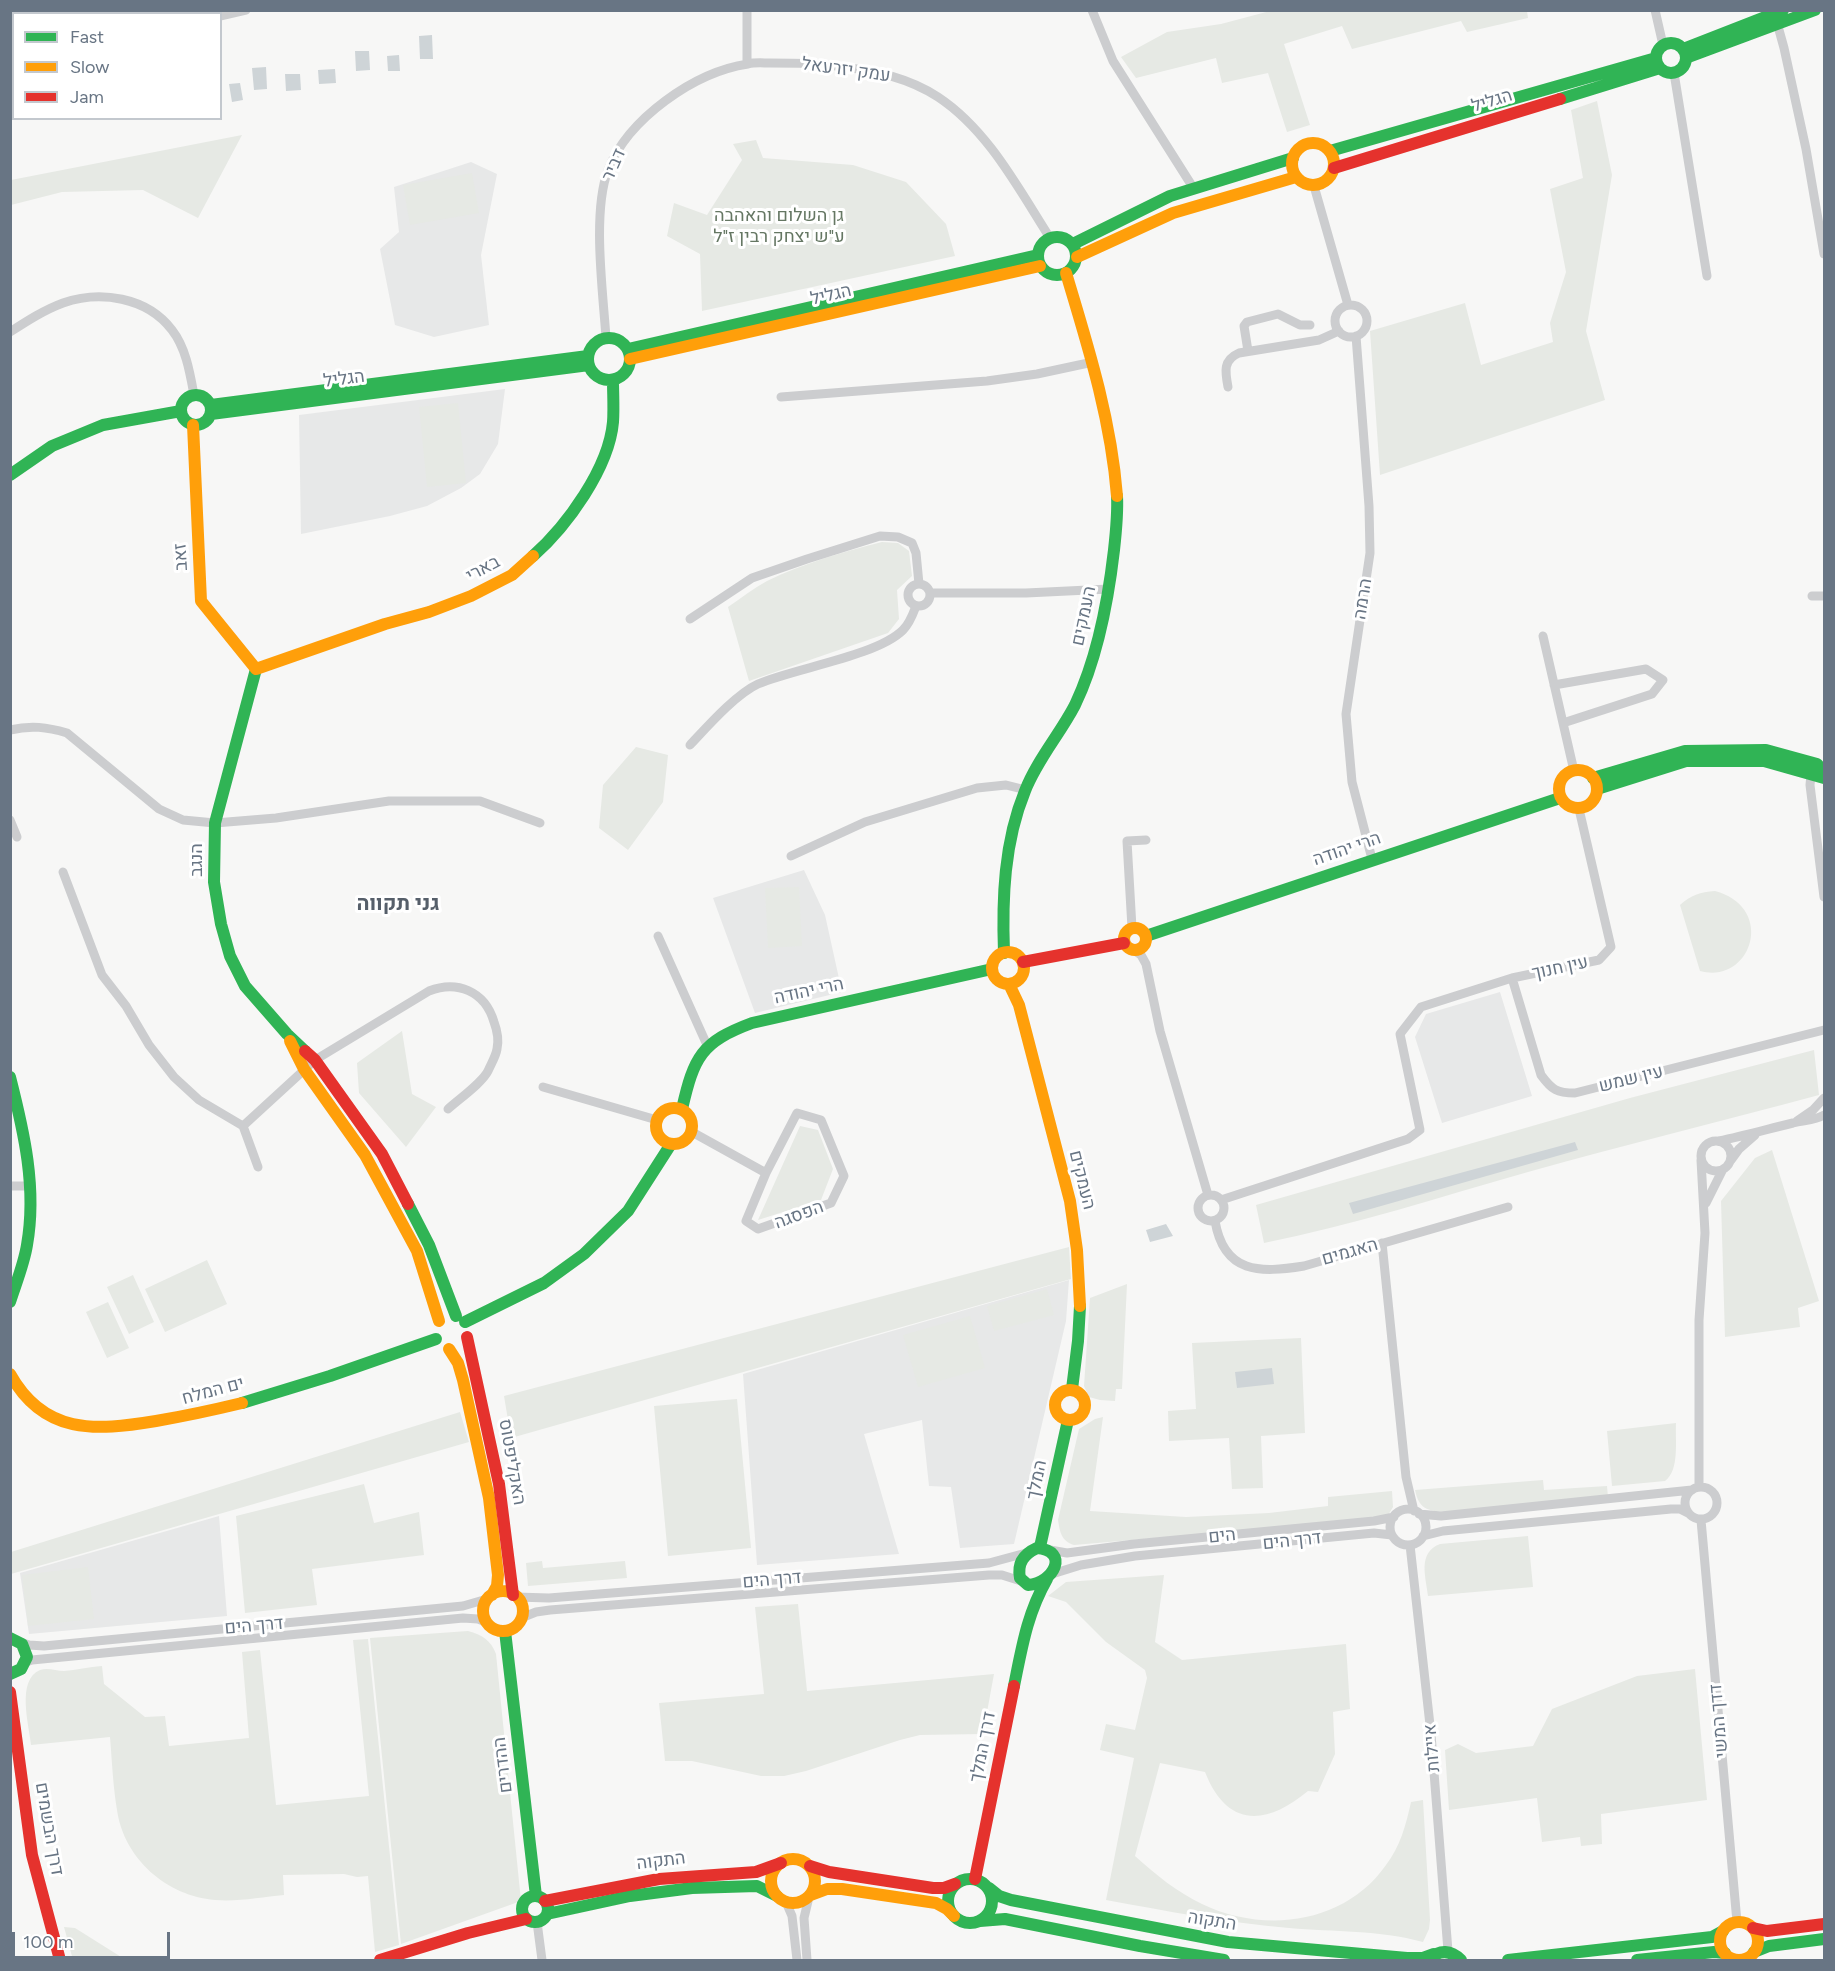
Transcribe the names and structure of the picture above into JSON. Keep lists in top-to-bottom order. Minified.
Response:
{"streets":{"street":["עמק יזרעאל","הגליל","דביר","זאב","בארי","הרמה","העמקים","הרי יהודה","הנגב","עין חנוך","עין שמש","הפסגה","האגמים","ים המלח","האקליפטוס","המלך","הים","דרך הים","דדך המשי","דרך המלך","איילות","ההדרים","דרך הבשמים","התקוה"]},"crossings":[["עמק יזרעאל","הגליל"],["עמק יזרעאל","דביר"],["עמק יזרעאל","העמקים"],["הגליל","דביר"],["הגליל","זאב"],["הגליל","בארי"],["הגליל","העמקים"],["דביר","בארי"],["זאב","בארי"],["זאב","הנגב"],["בארי","הנגב"],["הרמה","הרי יהודה"],["העמקים","הרי יהודה"],["העמקים","המלך"],["הרי יהודה","עין חנוך"],["הנגב","ים המלח"],["הנגב","האקליפטוס"],["עין חנוך","עין שמש"],["עין חנוך","האגמים"],["ים המלח","האקליפטוס"],["האקליפטוס","דרך הים"],["האקליפטוס","ההדרים"],["המלך","הים"],["המלך","דרך הים"],["הים","דרך הים"],["הים","איילות"],["דרך הים","איילות"],["דרך הים","ההדרים"],["דרך הים","דרך הבשמים"],["דרך המלך","התקוה"],["איילות","התקוה"],["ההדרים","התקוה"]],"districts":["גני תקווה"],"parks":["גן השלום והאהבה ע\"ש יצחק רבין ז\"ל"],"legend":["Fast","Slow","Jam"],"scale_bar":"100 m"}
